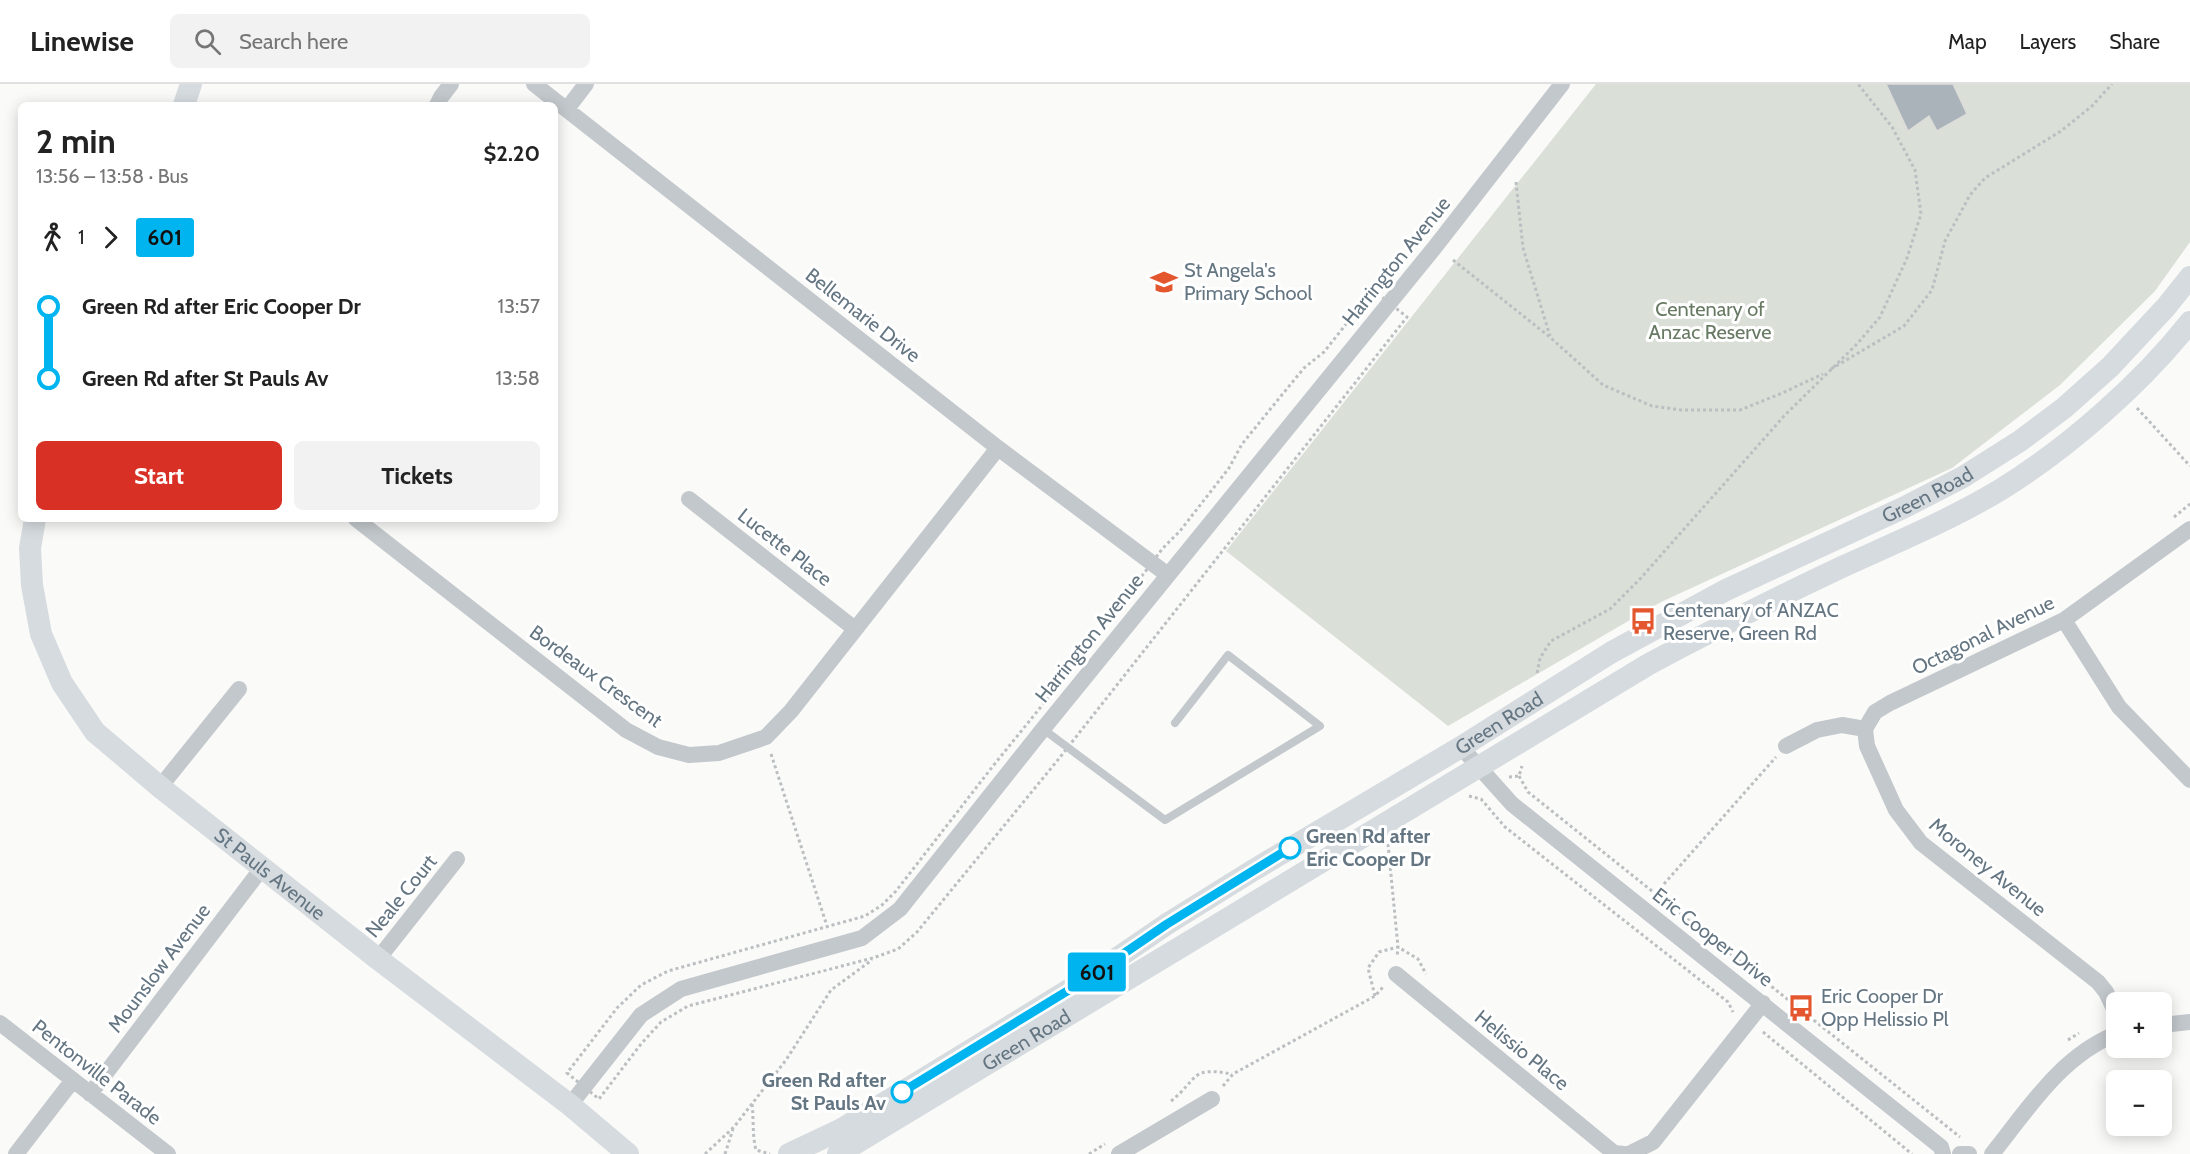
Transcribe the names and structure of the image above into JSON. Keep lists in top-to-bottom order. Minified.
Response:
{"streets":{"main road":["Green Road","St Pauls Avenue"],"street":["Harrington Avenue","Bellemarie Drive","Lucette Place","Octagonal Avenue","Bordeaux Crescent","Moroney Avenue","Neale Court","Eric Cooper Drive","Mounslow Avenue","Helissio Place","Pentonville Parade"]},"crossings":[["Harrington Avenue","Bellemarie Drive"],["Harrington Avenue","St Pauls Avenue"],["Bellemarie Drive","Bordeaux Crescent"],["Green Road","Eric Cooper Drive"],["Lucette Place","Bordeaux Crescent"],["Octagonal Avenue","Moroney Avenue"],["St Pauls Avenue","Neale Court"],["St Pauls Avenue","Mounslow Avenue"],["Mounslow Avenue","Pentonville Parade"]],"parks":["Centenary of Anzac Reserve"],"places":{"school or university":["St Angela's Primary School"],"bus stop":["Centenary of ANZAC Reserve, Green Rd","Eric Cooper Dr Opp Helissio Pl"],"other":["Green Rd after Eric Cooper Dr","Green Rd after St Pauls Av"]},"lines":["bus line 601"],"page":{"header":"Linewise","search":"Search here","nav":["Map","Layers","Share"],"on_map":"601","heading":["2 min","13:56 – 13:58 · Bus","$2.20"],"legs":["1","601"],"list":[{"name":"Green Rd after Eric Cooper Dr","value":"13:57"},{"name":"Green Rd after St Pauls Av","value":"13:58"}],"buttons":["Start","Tickets"],"map_buttons":["+","−"]}}
